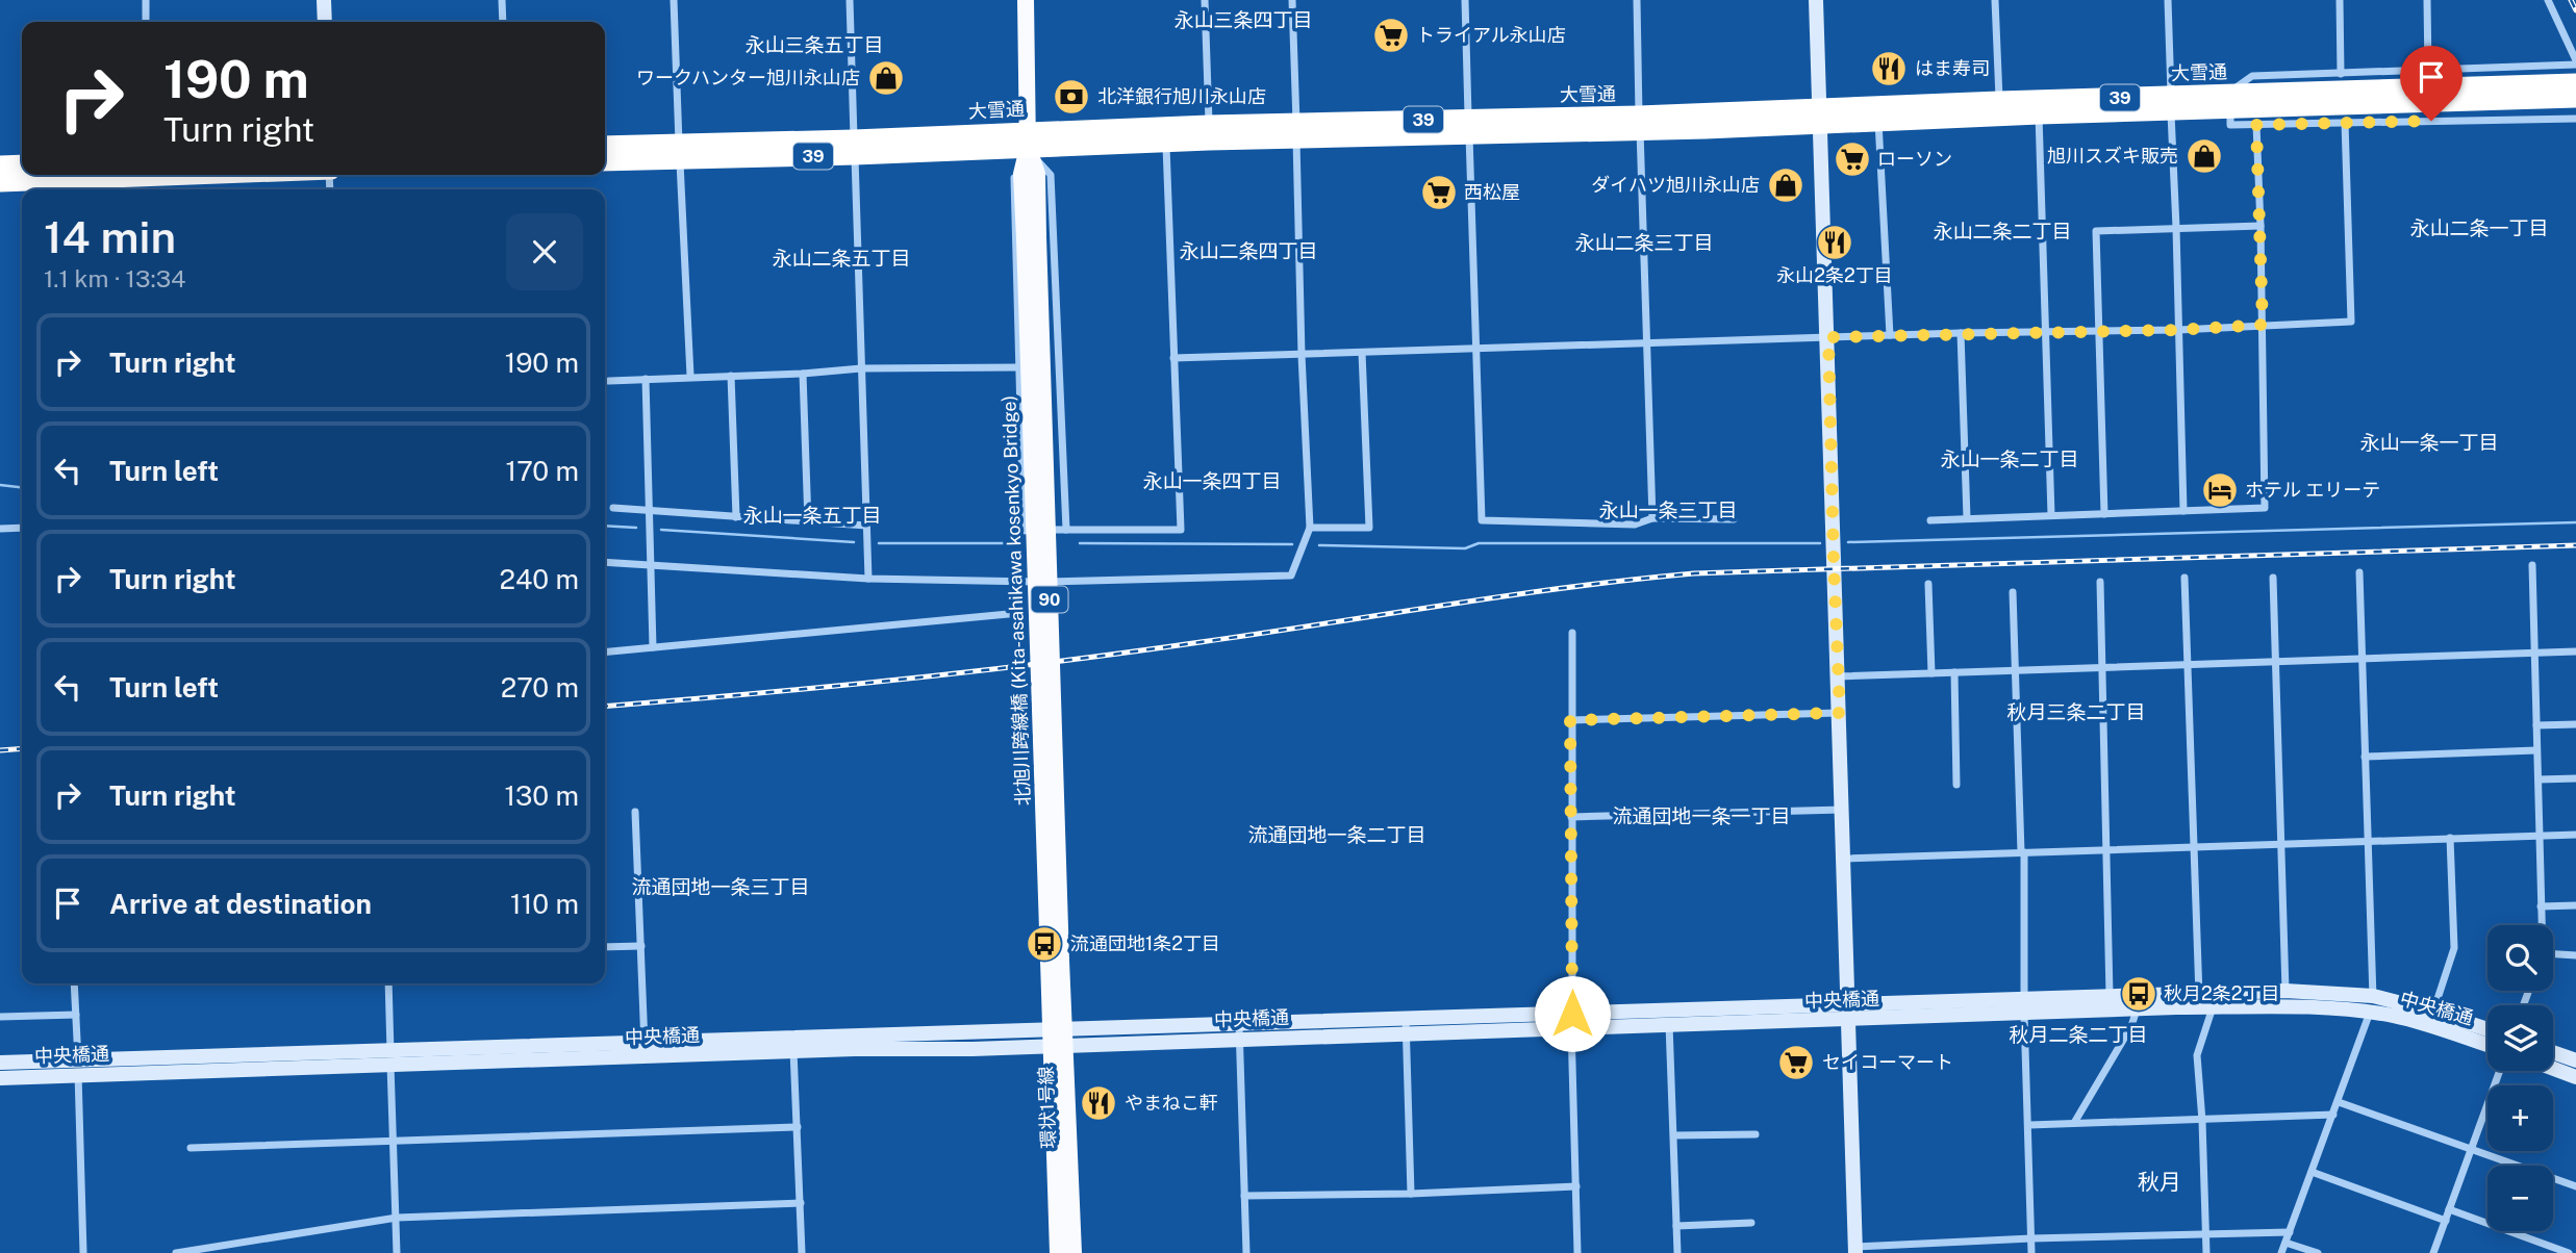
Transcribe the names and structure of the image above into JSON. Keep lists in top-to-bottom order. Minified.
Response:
{"streets":{"highway":["大雪通","39"],"main road":["90","北旭川跨線橋 (Kita-asahikawa kosenkyo Bridge)","環状1号線"],"street":["中央橋通"]},"crossings":[["大雪通","90"],["大雪通","北旭川跨線橋 (Kita-asahikawa kosenkyo Bridge)"],["90","北旭川跨線橋 (Kita-asahikawa kosenkyo Bridge)"],["北旭川跨線橋 (Kita-asahikawa kosenkyo Bridge)","環状1号線"],["中央橋通","環状1号線"]],"districts":["永山三条四丁目","永山三条五丁目","永山二条一丁目","永山二条二丁目","永山二条三丁目","永山二条四丁目","永山二条五丁目","永山一条一丁目","永山一条二丁目","永山一条四丁目","永山一条三丁目","永山一条五丁目","秋月三条二丁目","流通団地一条一丁目","流通団地一条二丁目","流通団地一条三丁目","秋月二条二丁目","秋月"],"places":{"supermarket":["トライアル永山店","ローソン","西松屋","セイコーマート"],"restaurant":["はま寿司","永山2条2丁目","やまねこ軒"],"shop":["ワークハンター旭川永山店","旭川スズキ販売","ダイハツ旭川永山店"],"bank":["北洋銀行旭川永山店"],"hotel":["ホテル エリーテ"],"bus stop":["流通団地1条2丁目","秋月2条2丁目"]},"page":{"turn":["190 m","Turn right"],"heading":["14 min","1.1 km · 13:34"],"list":[{"name":"Turn right","value":"190 m"},{"name":"Turn left","value":"170 m"},{"name":"Turn right","value":"240 m"},{"name":"Turn left","value":"270 m"},{"name":"Turn right","value":"130 m"},{"name":"Arrive at destination","value":"110 m"}],"map_buttons":["+","−"]}}
